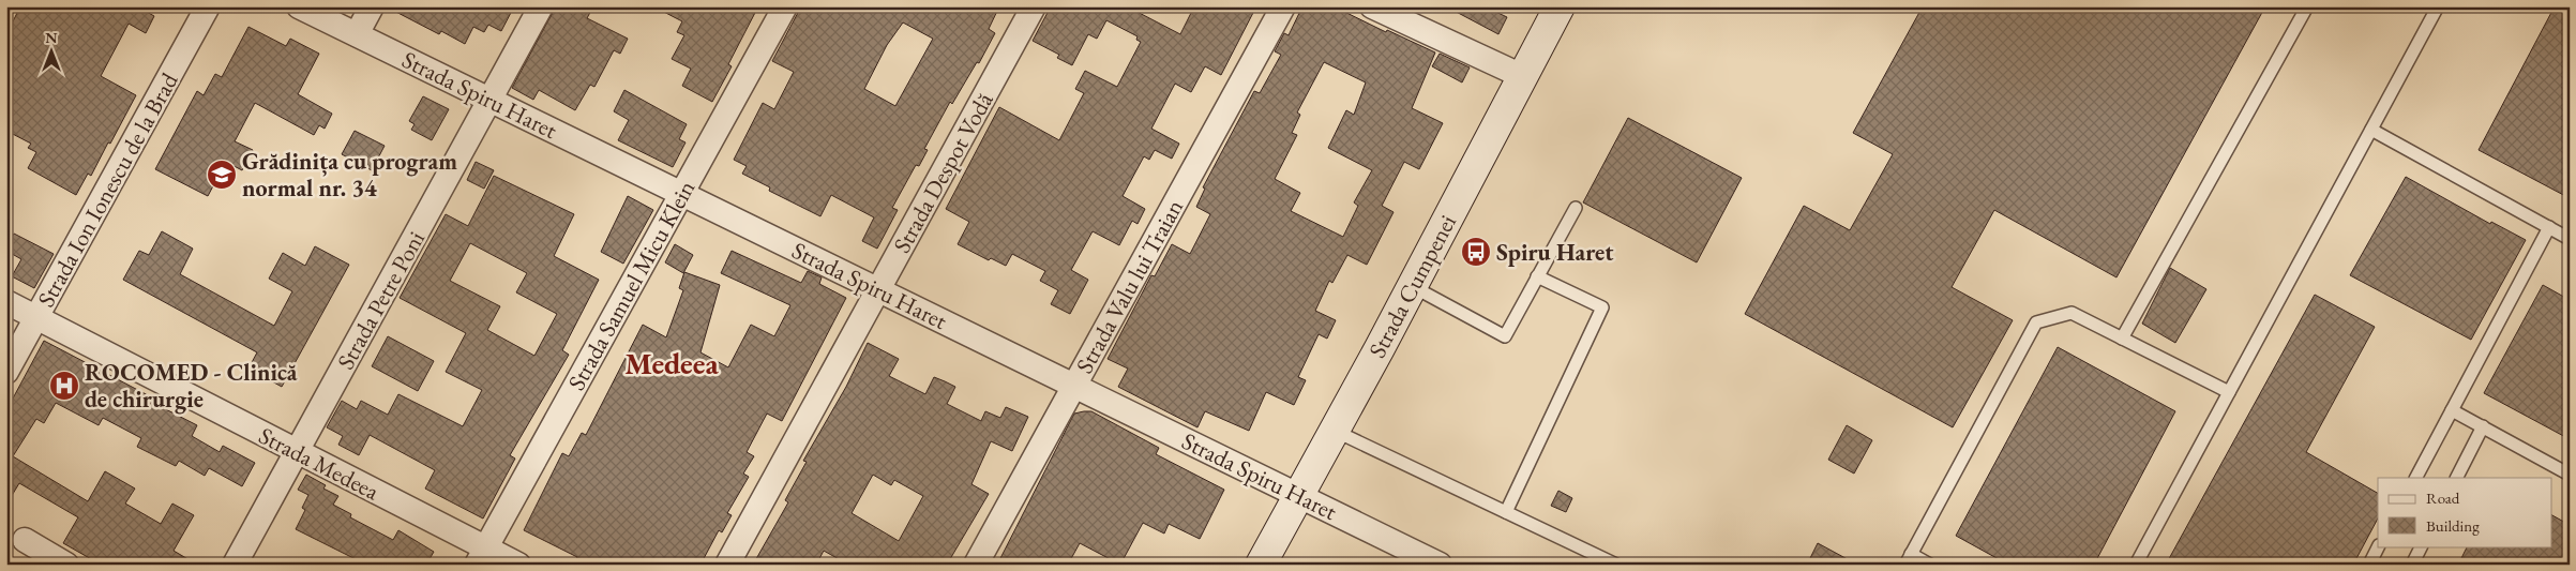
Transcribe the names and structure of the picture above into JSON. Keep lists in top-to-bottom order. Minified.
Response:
{"streets":{"main road":["Strada Cumpenei"],"street":["Strada Spiru Haret","Strada Despot Vodă","Strada Ion Ionescu de la Brad","Strada Samuel Micu Klein","Strada Valu lui Traian","Strada Petre Poni","Strada Medeea"]},"crossings":[["Strada Spiru Haret","Strada Despot Vodă"],["Strada Spiru Haret","Strada Samuel Micu Klein"],["Strada Spiru Haret","Strada Valu lui Traian"],["Strada Spiru Haret","Strada Cumpenei"],["Strada Spiru Haret","Strada Petre Poni"],["Strada Ion Ionescu de la Brad","Strada Medeea"],["Strada Samuel Micu Klein","Strada Medeea"],["Strada Petre Poni","Strada Medeea"]],"districts":["Medeea"],"places":{"school or university":["Grădinița cu program normal nr. 34"],"bus stop":["Spiru Haret"],"hospital":["ROCOMED - Clinică de chirurgie"]},"legend":["Road","Building"],"north":"top"}
